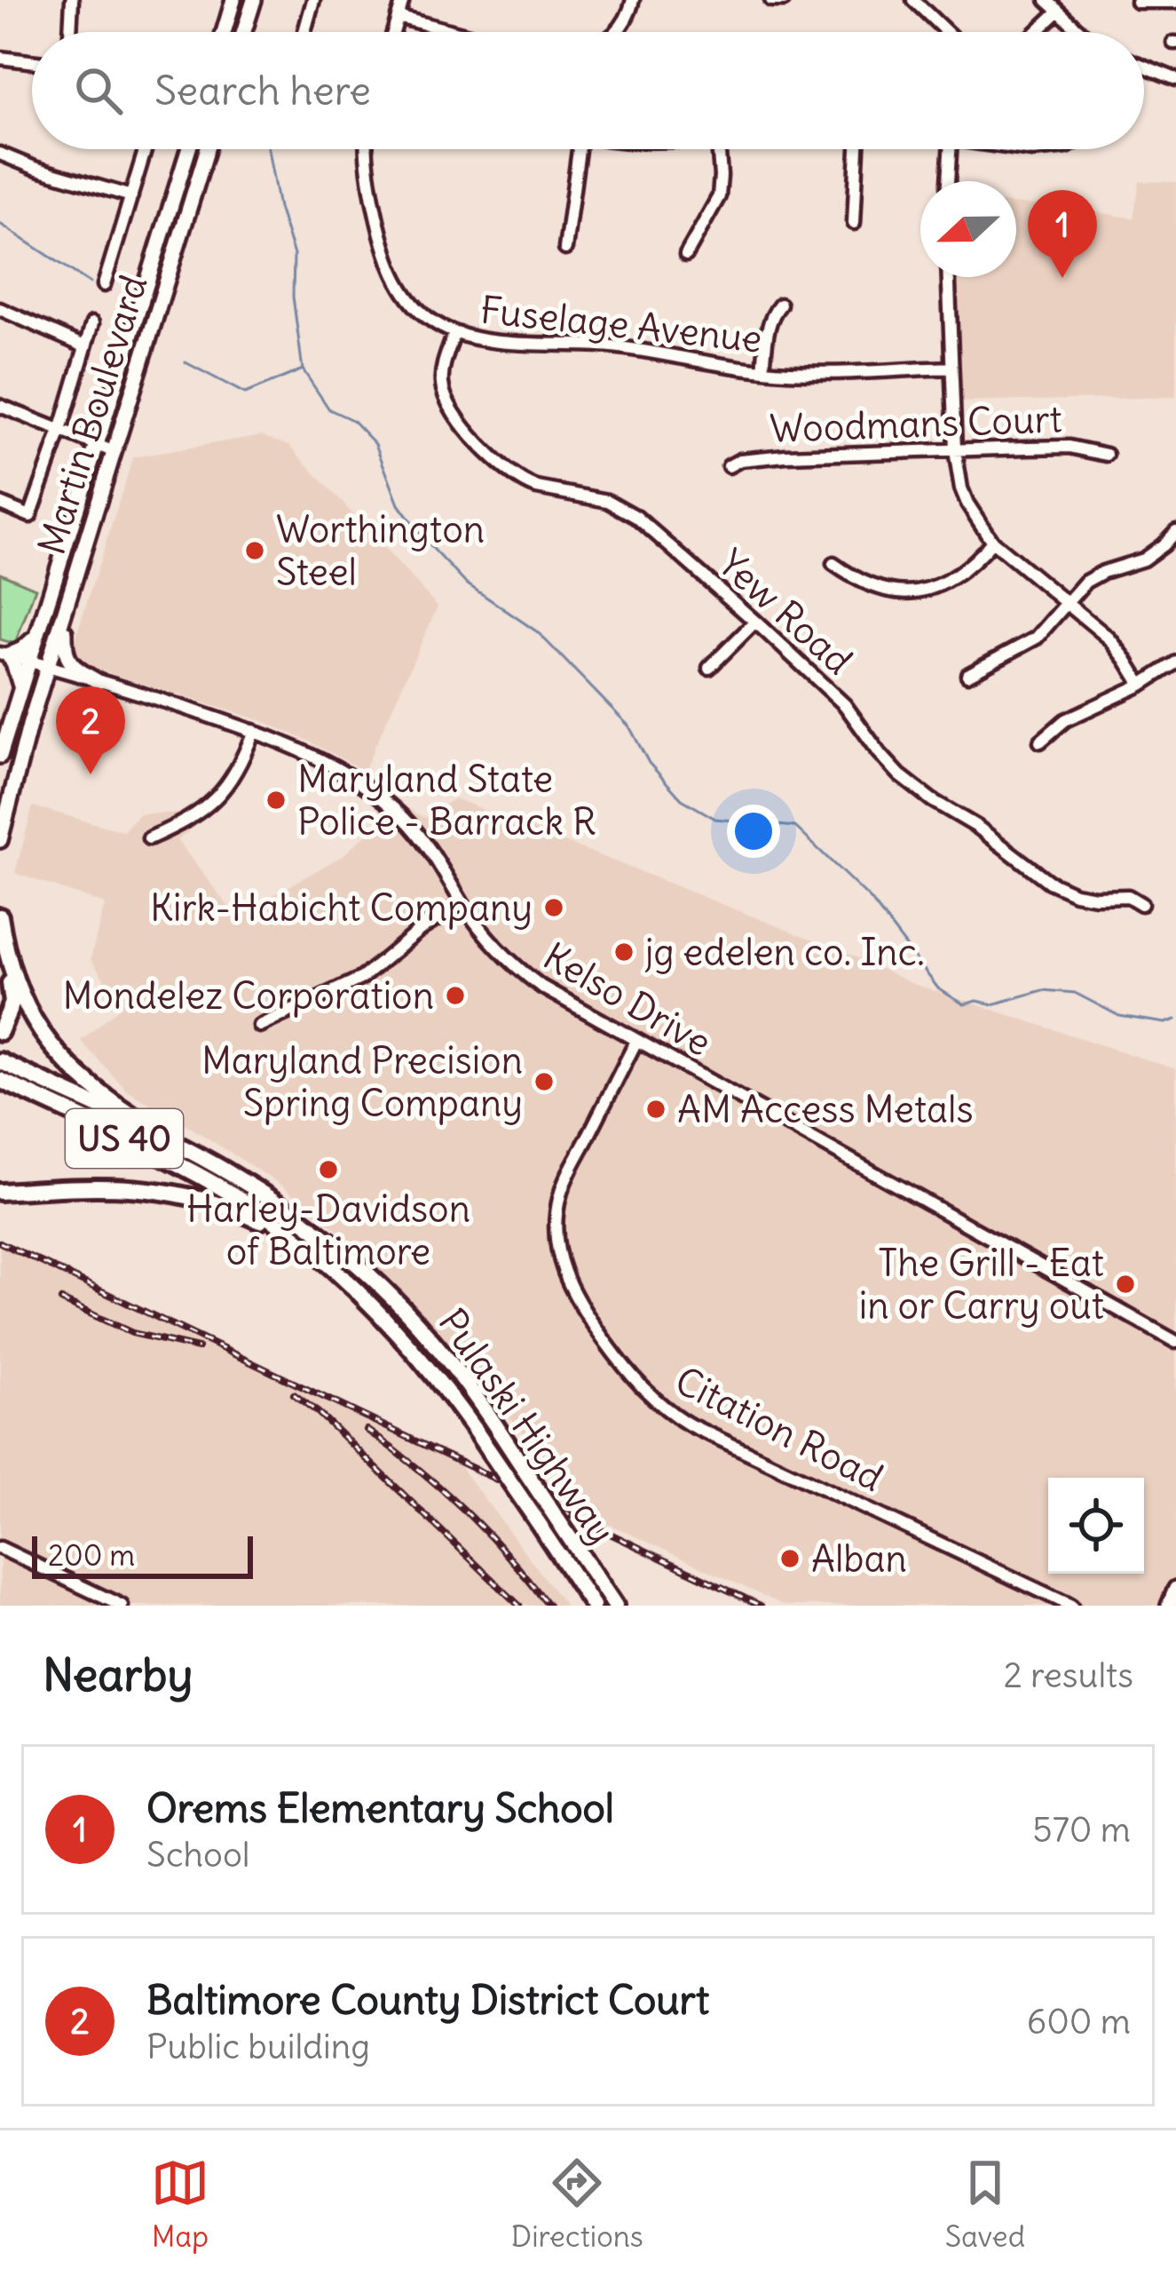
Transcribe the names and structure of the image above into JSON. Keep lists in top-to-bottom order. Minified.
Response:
{"streets":{"highway":["US 40","Pulaski Highway"],"main road":["Martin Boulevard"],"street":["Fuselage Avenue","Woodmans Court","Yew Road","Kelso Drive","Citation Road"]},"crossings":[["Fuselage Avenue","Yew Road"],["Martin Boulevard","Kelso Drive"],["Kelso Drive","Citation Road"]],"places":["Worthington Steel","Maryland State Police - Barrack R","Kirk-Habicht Company","jg edelen co. Inc.","Mondelez Corporation","Maryland Precision Spring Company","AM Access Metals","Harley-Davidson of Baltimore","The Grill - Eat in or Carry out","Alban"],"scale_bar":"200 m","north":"left","page":{"search":"Search here","pins":["1","2"],"scale":"200 m","heading":["Nearby","2 results"],"list":[{"mark":"1","name":"Orems Elementary School","note":"School","value":"570 m"},{"mark":"2","name":"Baltimore County District Court","note":"Public building","value":"600 m"}],"nav":["Map","Directions","Saved"]}}
